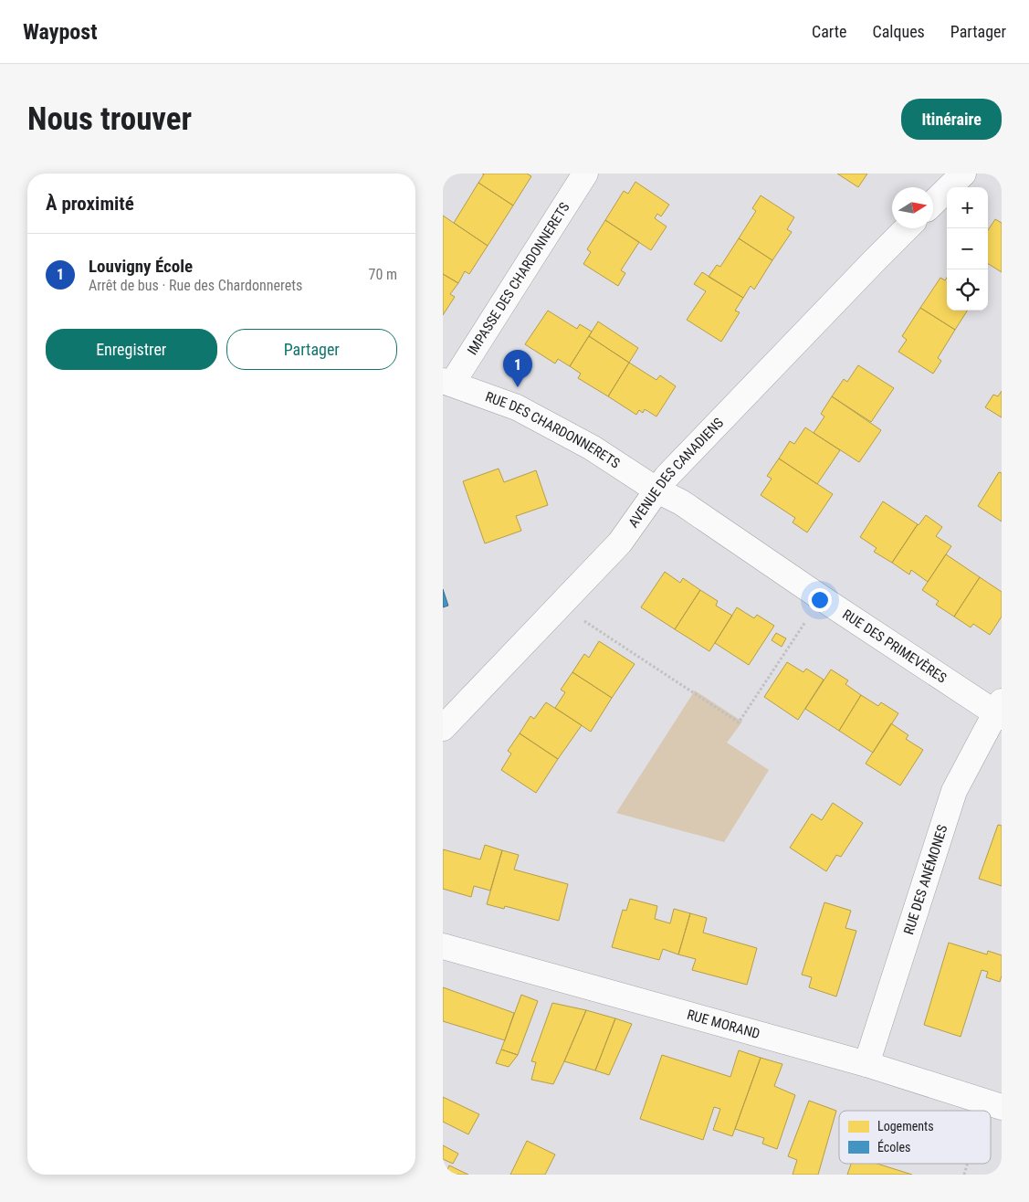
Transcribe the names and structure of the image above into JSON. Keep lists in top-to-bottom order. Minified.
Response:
{"streets":{"street":["IMPASSE DES CHARDONNERETS","RUE DES CHARDONNERETS","AVENUE DES CANADIENS","RUE DES PRIMEVÈRES","RUE DES ANÉMONES","RUE MORAND"]},"crossings":[["IMPASSE DES CHARDONNERETS","RUE DES CHARDONNERETS"],["RUE DES CHARDONNERETS","AVENUE DES CANADIENS"],["RUE DES CHARDONNERETS","RUE DES PRIMEVÈRES"],["AVENUE DES CANADIENS","RUE DES PRIMEVÈRES"],["RUE DES PRIMEVÈRES","RUE DES ANÉMONES"],["RUE DES ANÉMONES","RUE MORAND"]],"legend":["Logements","Écoles"],"north":"right","page":{"header":"Waypost","nav":["Carte","Calques","Partager"],"buttons":["Itinéraire",["Enregistrer","Partager"]],"title":"Nous trouver","heading":"À proximité","map_buttons":["+","−"],"list":[{"mark":"1","name":"Louvigny École","note":"Arrêt de bus · Rue des Chardonnerets","value":"70 m"}],"pins":"1"}}
